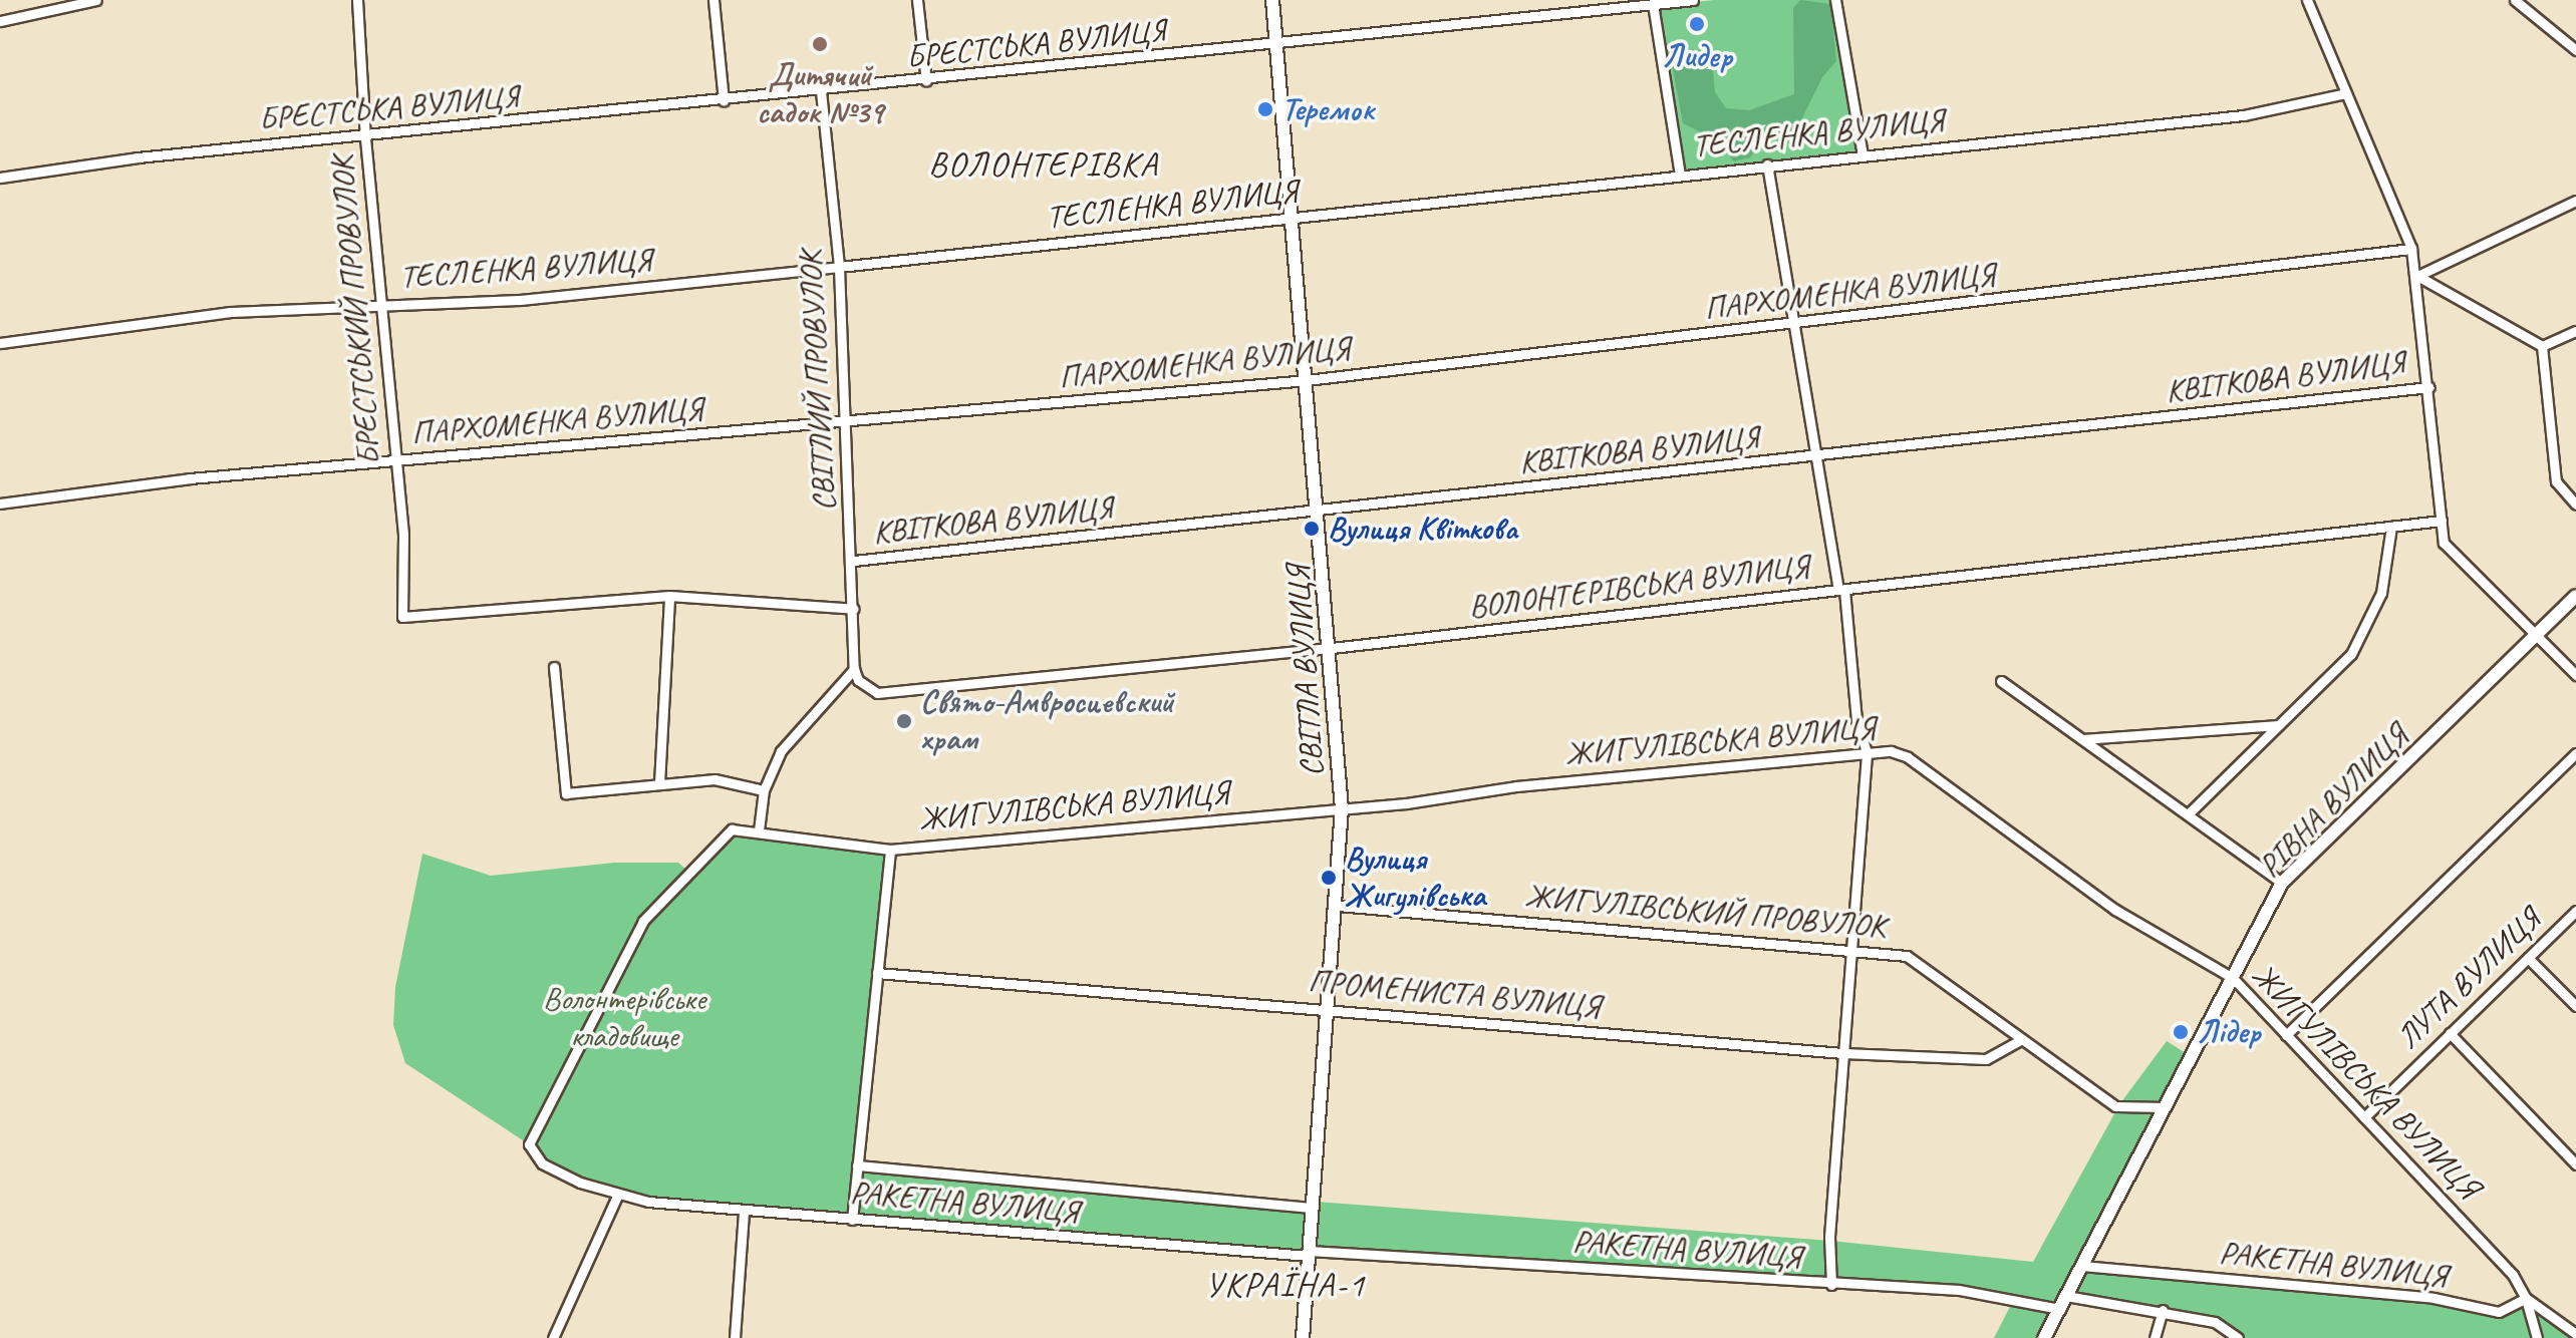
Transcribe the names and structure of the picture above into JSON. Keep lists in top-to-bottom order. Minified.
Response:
{"streets":{"street":["БРЕСТСЬКА ВУЛИЦЯ","ТЕСЛЕНКА ВУЛИЦЯ","ПАРХОМЕНКА ВУЛИЦЯ","БРЕСТСЬКИЙ ПРОВУЛОК","КВІТКОВА ВУЛИЦЯ","СВІТЛИЙ ПРОВУЛОК","ВОЛОНТЕРІВСЬКА ВУЛИЦЯ","СВІТЛА ВУЛИЦЯ","ЖИГУЛІВСЬКА ВУЛИЦЯ","РІВНА ВУЛИЦЯ","ЖИГУЛІВСЬКИЙ ПРОВУЛОК","ЛУТА ВУЛИЦЯ","ПРОМЕНИСТА ВУЛИЦЯ","РАКЕТНА ВУЛИЦЯ"]},"crossings":[["БРЕСТСЬКА ВУЛИЦЯ","БРЕСТСЬКИЙ ПРОВУЛОК"],["БРЕСТСЬКА ВУЛИЦЯ","СВІТЛИЙ ПРОВУЛОК"],["БРЕСТСЬКА ВУЛИЦЯ","СВІТЛА ВУЛИЦЯ"],["ТЕСЛЕНКА ВУЛИЦЯ","БРЕСТСЬКИЙ ПРОВУЛОК"],["ТЕСЛЕНКА ВУЛИЦЯ","СВІТЛИЙ ПРОВУЛОК"],["ТЕСЛЕНКА ВУЛИЦЯ","СВІТЛА ВУЛИЦЯ"],["ПАРХОМЕНКА ВУЛИЦЯ","БРЕСТСЬКИЙ ПРОВУЛОК"],["ПАРХОМЕНКА ВУЛИЦЯ","СВІТЛИЙ ПРОВУЛОК"],["ПАРХОМЕНКА ВУЛИЦЯ","СВІТЛА ВУЛИЦЯ"],["КВІТКОВА ВУЛИЦЯ","СВІТЛИЙ ПРОВУЛОК"],["КВІТКОВА ВУЛИЦЯ","СВІТЛА ВУЛИЦЯ"],["СВІТЛИЙ ПРОВУЛОК","ВОЛОНТЕРІВСЬКА ВУЛИЦЯ"],["ВОЛОНТЕРІВСЬКА ВУЛИЦЯ","СВІТЛА ВУЛИЦЯ"],["СВІТЛА ВУЛИЦЯ","ЖИГУЛІВСЬКА ВУЛИЦЯ"],["СВІТЛА ВУЛИЦЯ","ЖИГУЛІВСЬКИЙ ПРОВУЛОК"],["СВІТЛА ВУЛИЦЯ","ПРОМЕНИСТА ВУЛИЦЯ"],["СВІТЛА ВУЛИЦЯ","РАКЕТНА ВУЛИЦЯ"],["ЖИГУЛІВСЬКА ВУЛИЦЯ","РІВНА ВУЛИЦЯ"],["ЖИГУЛІВСЬКА ВУЛИЦЯ","ЛУТА ВУЛИЦЯ"],["ЖИГУЛІВСЬКА ВУЛИЦЯ","РАКЕТНА ВУЛИЦЯ"],["РІВНА ВУЛИЦЯ","ЖИГУЛІВСЬКИЙ ПРОВУЛОК"],["РІВНА ВУЛИЦЯ","РАКЕТНА ВУЛИЦЯ"],["ЖИГУЛІВСЬКИЙ ПРОВУЛОК","ПРОМЕНИСТА ВУЛИЦЯ"]],"districts":["ВОЛОНТЕРІВКА","УКРАЇНА-1"],"parks":["Волонтерівське кладовище"],"places":["Лидер","Дитячий садок №39","Теремок","Вулиця Квіткова","Свято-Амвросиевский храм","Вулиця Жигулівська","Лідер"]}
